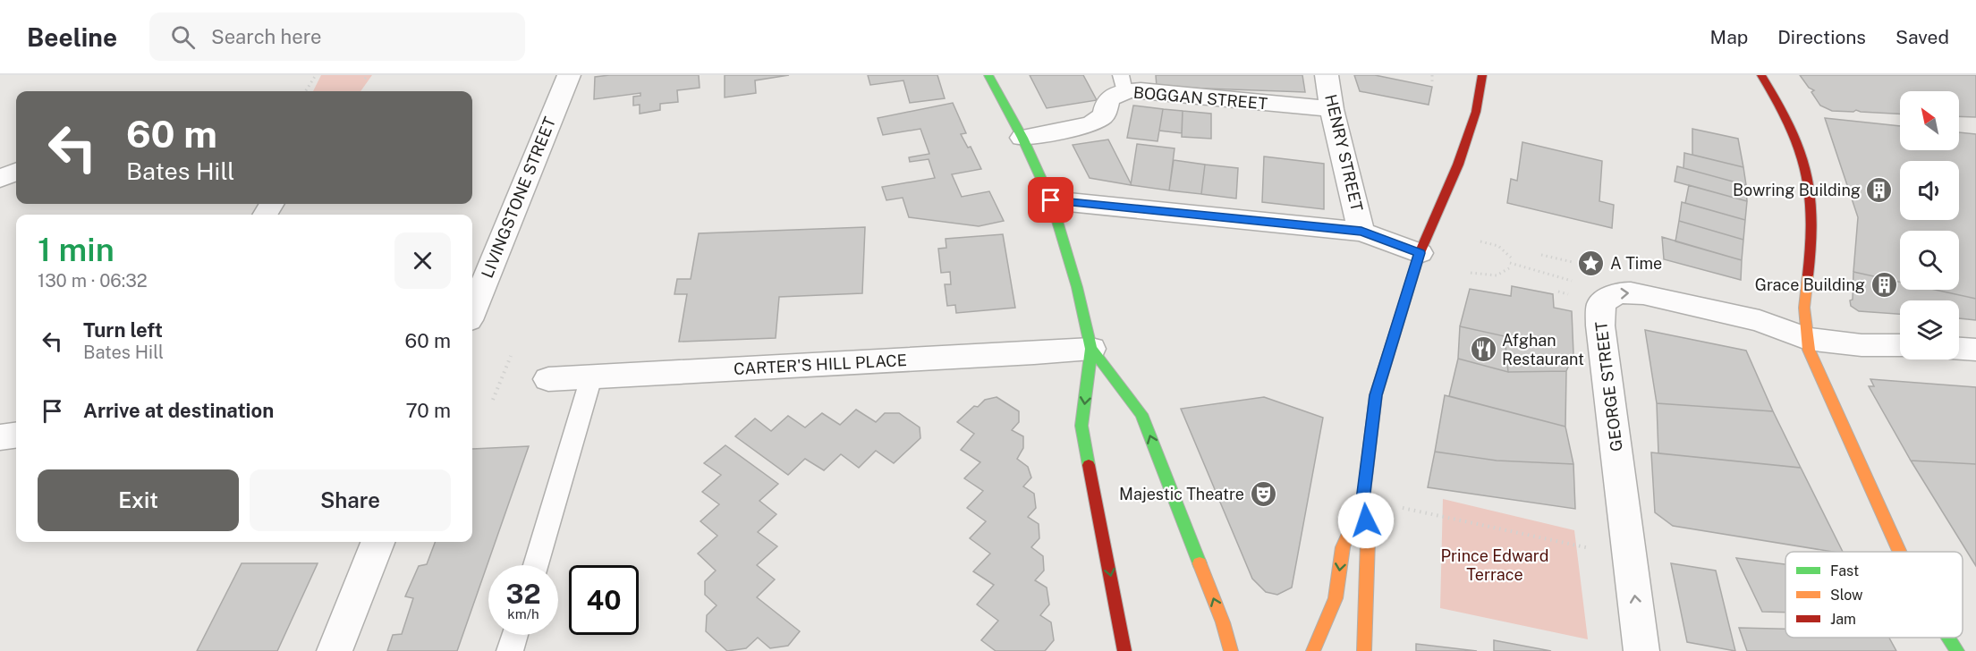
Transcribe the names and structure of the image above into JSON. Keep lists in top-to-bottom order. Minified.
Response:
{"streets":{"street":["BOGGAN STREET","HENRY STREET","LIVINGSTONE STREET","CARTER'S HILL PLACE","GEORGE STREET"]},"crossings":[["BOGGAN STREET","HENRY STREET"]],"parks":["Prince Edward Terrace"],"places":{"building":["Bowring Building","Grace Building"],"place":["A Time"],"restaurant":["Afghan Restaurant"],"theatre":["Majestic Theatre"]},"legend":["Fast","Slow","Jam"],"north":"top left","page":{"header":"Beeline","search":"Search here","nav":["Map","Directions","Saved"],"turn":["60 m","Bates Hill"],"heading":["1 min","130 m · 06:32"],"list":[{"name":"Turn left","note":"Bates Hill","value":"60 m"},{"name":"Arrive at destination","value":"70 m"}],"buttons":["Exit","Share"],"speed":"32 km/h","limit":"40"}}
